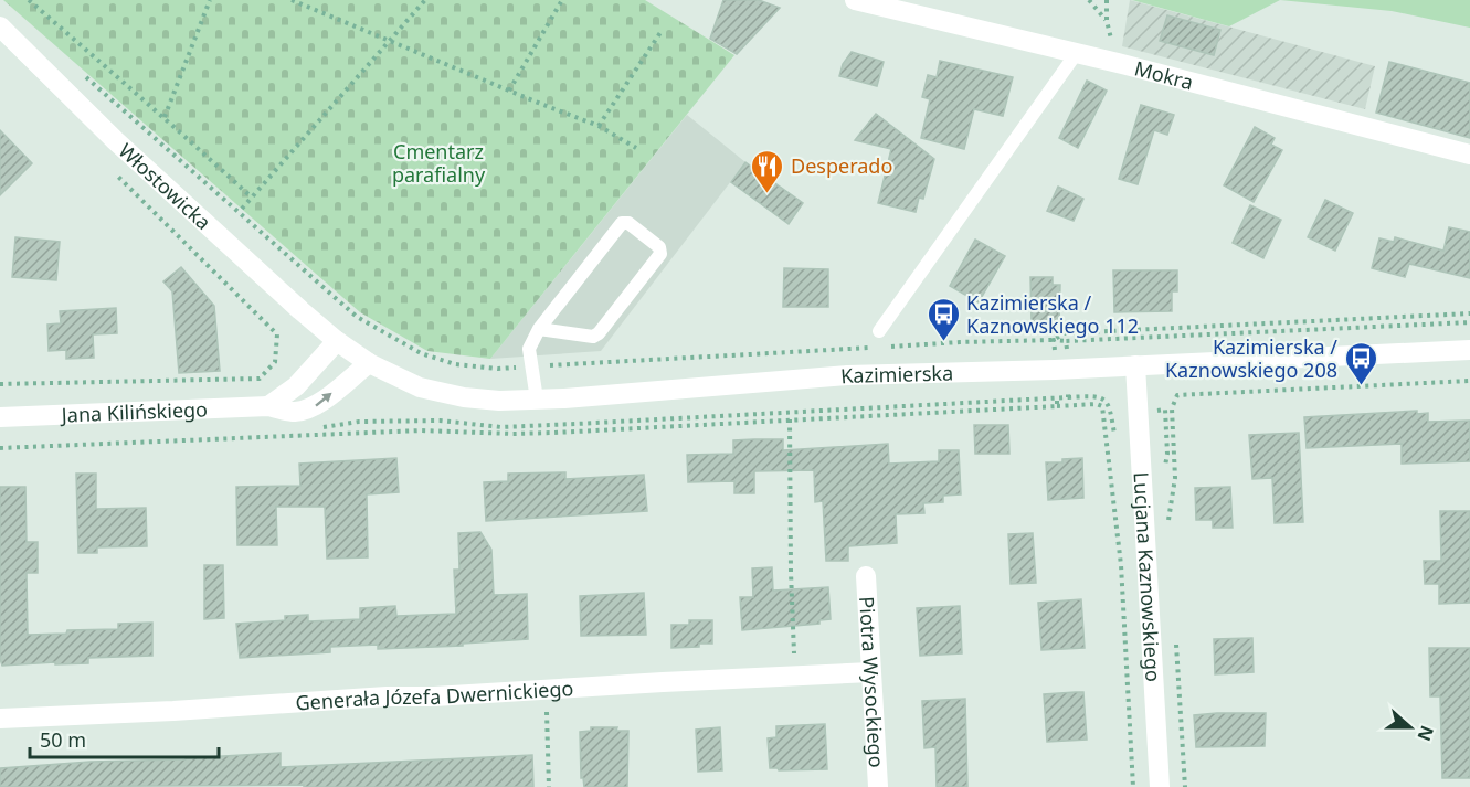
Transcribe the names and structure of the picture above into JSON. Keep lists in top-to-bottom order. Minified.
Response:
{"streets":{"street":["Mokra","Włostowicka","Kazimierska","Jana Kilińskiego","Lucjana Kaznowskiego","Piotra Wysockiego","Generała Józefa Dwernickiego"]},"crossings":[["Włostowicka","Kazimierska"],["Kazimierska","Jana Kilińskiego"],["Kazimierska","Lucjana Kaznowskiego"],["Piotra Wysockiego","Generała Józefa Dwernickiego"]],"parks":["Cmentarz parafialny"],"places":{"restaurant":["Desperado"],"bus stop":["Kazimierska / Kaznowskiego 112","Kazimierska / Kaznowskiego 208"]},"scale_bar":"50 m","north":"right"}
